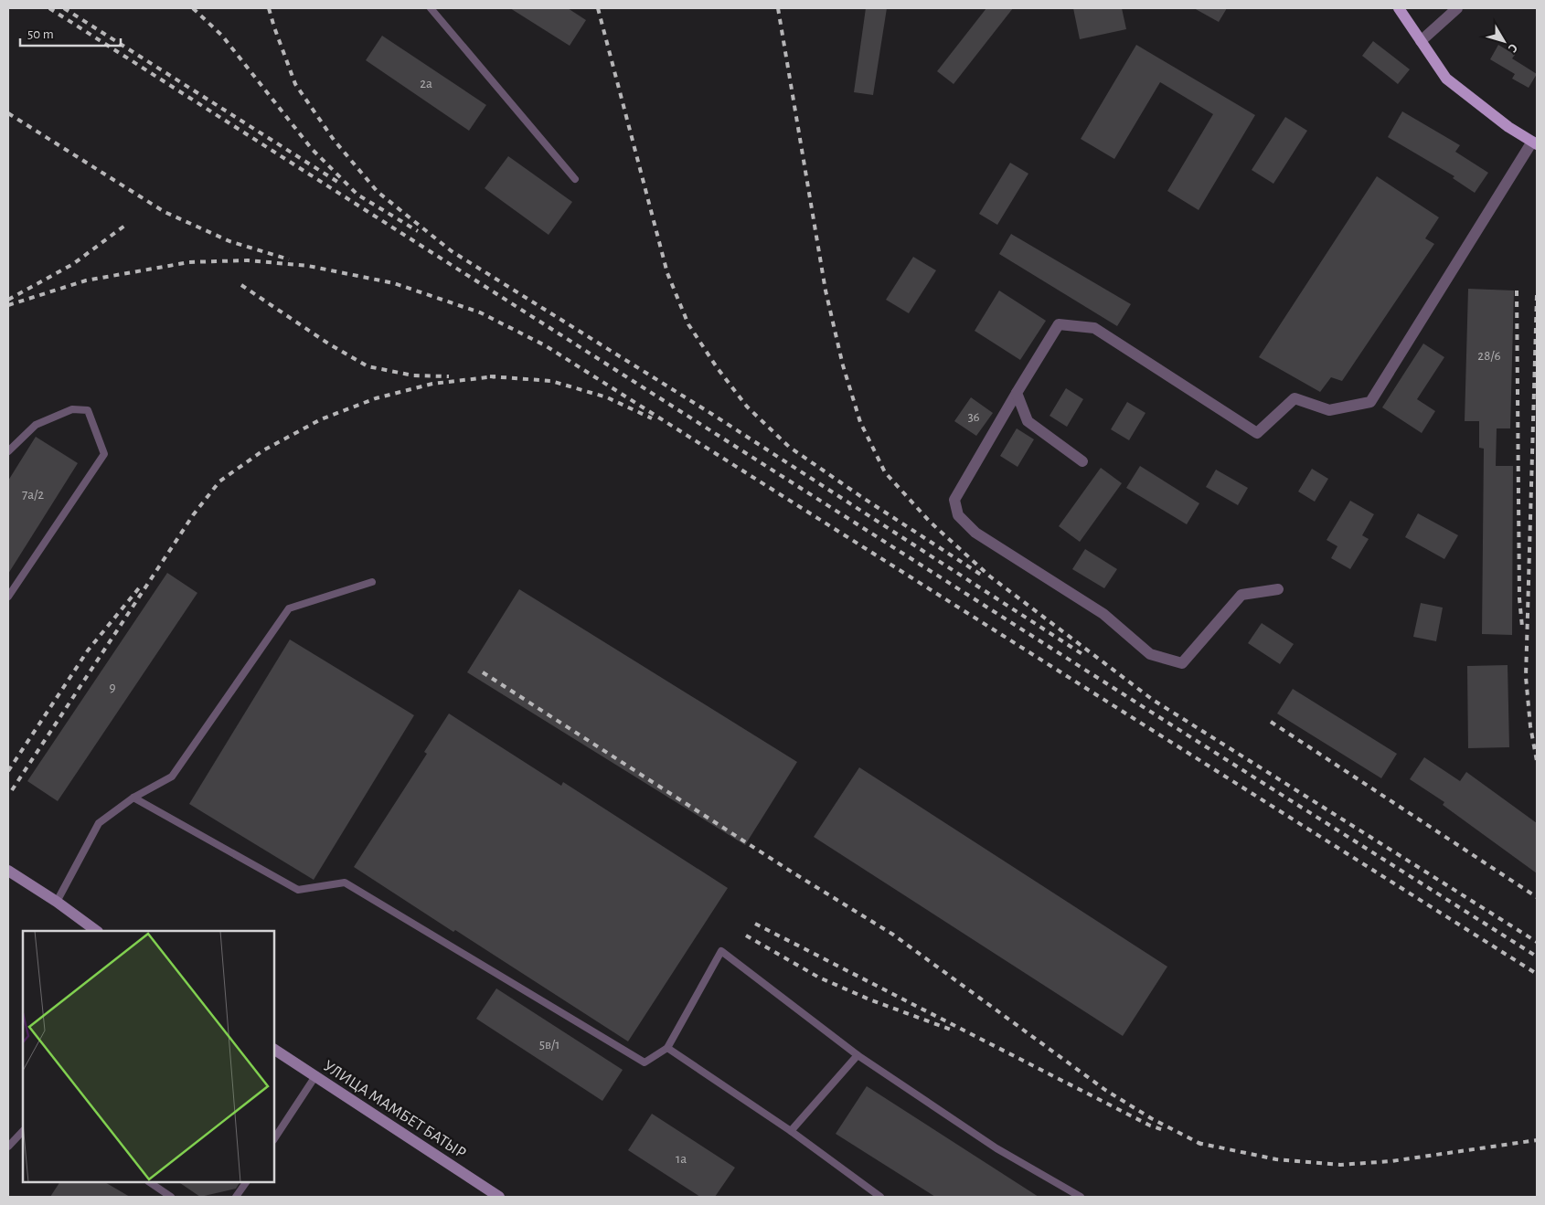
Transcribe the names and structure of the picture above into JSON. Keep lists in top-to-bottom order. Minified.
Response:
{"streets":{"main road":["УЛИЦА МАМБЕТ БАТЫР"]},"house_numbers":["2а","28/6","36","7а/2","9","5в/1","1а"],"scale_bar":"50 m","north":"bottom right"}
